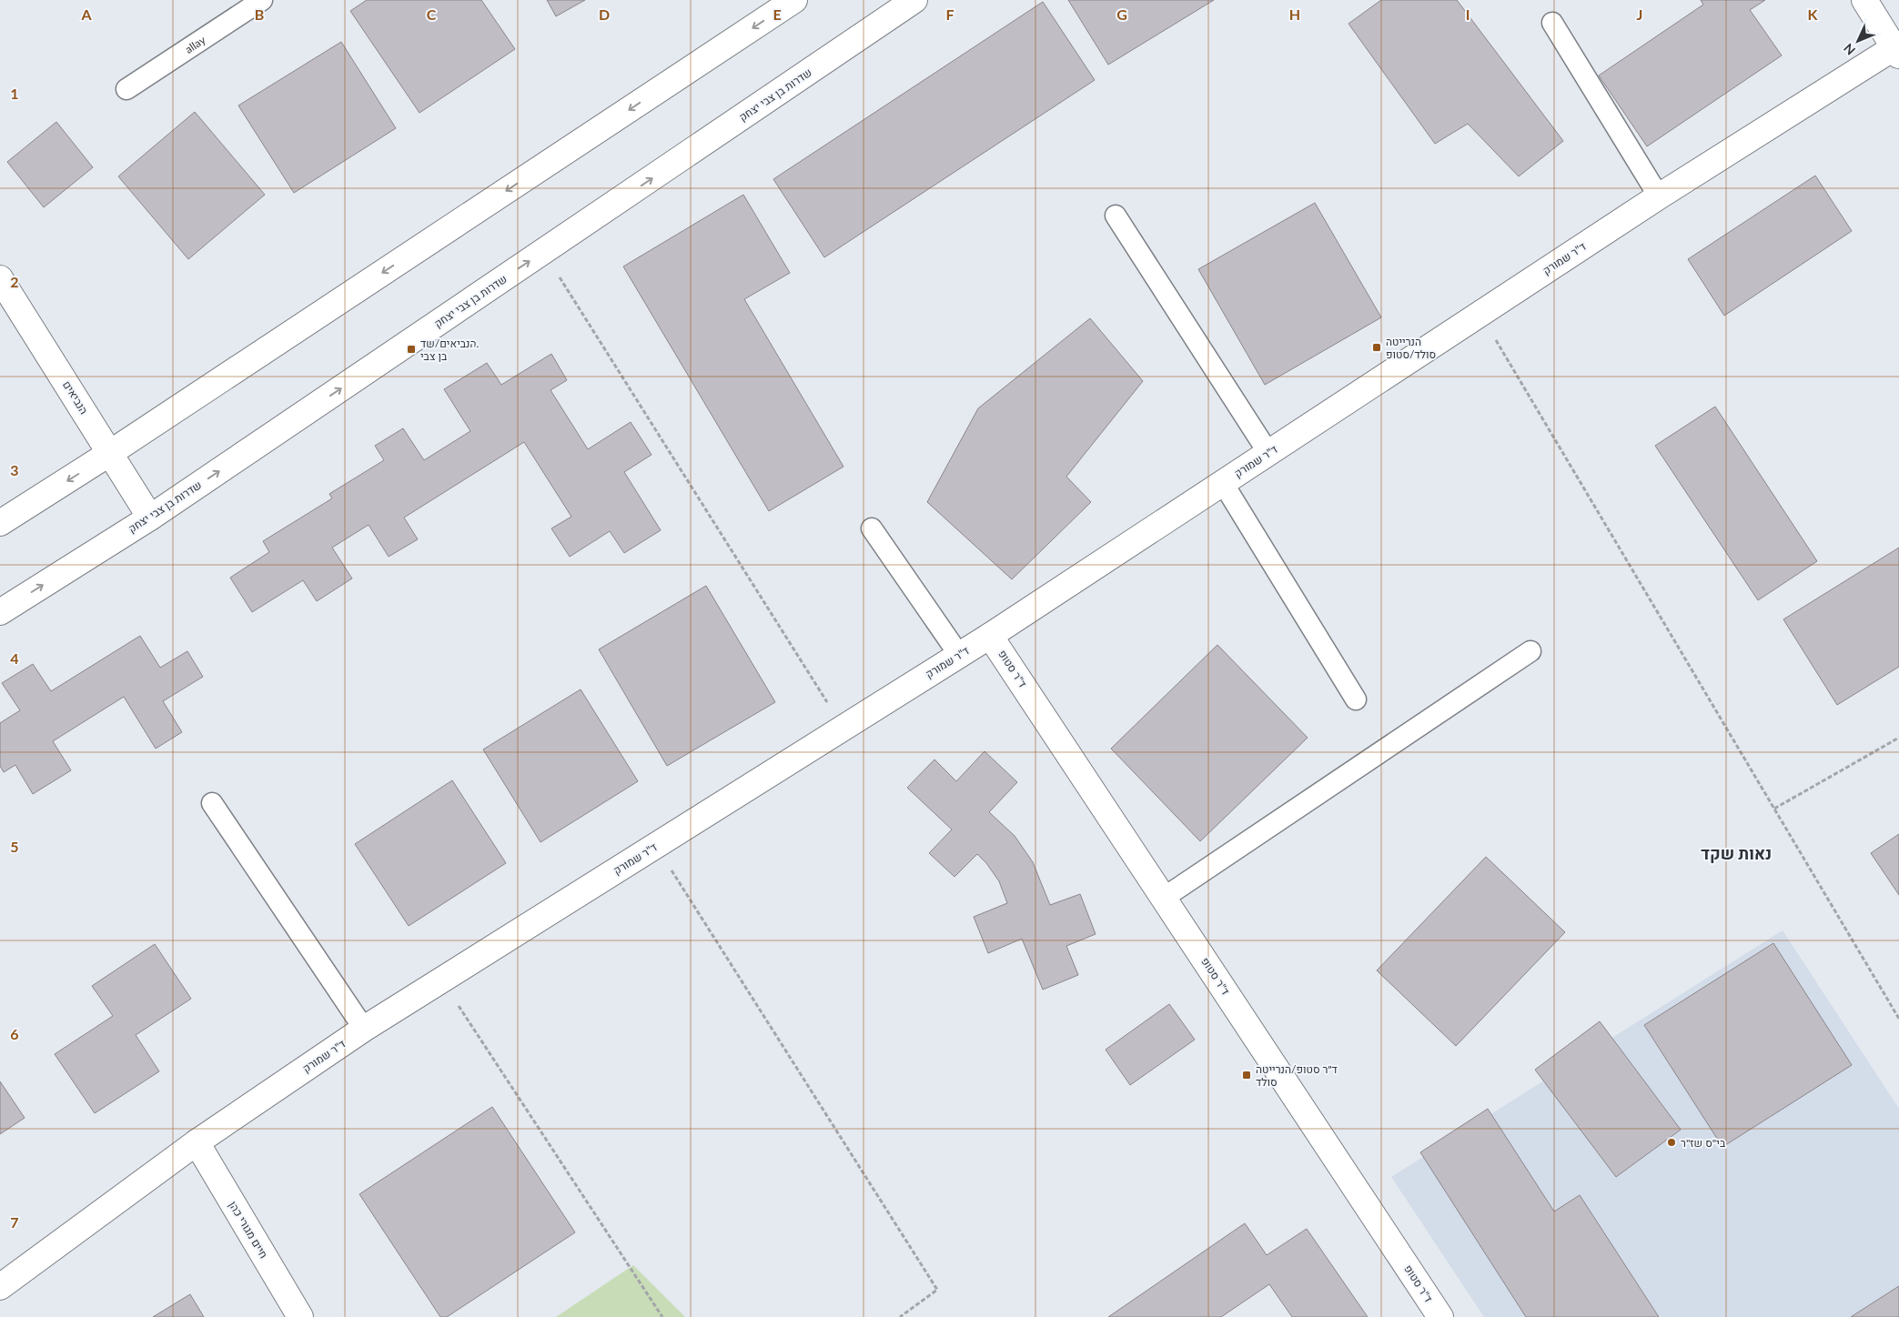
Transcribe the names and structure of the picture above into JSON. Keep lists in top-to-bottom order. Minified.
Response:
{"streets":{"street":["שדרות בן צבי יצחק","ד\"ר שמורק","הנביאים","ד\"ר סטופ","חיים מגורי כהן"],"lane":["allay"]},"crossings":[["שדרות בן צבי יצחק","הנביאים"],["ד\"ר שמורק","ד\"ר סטופ"],["ד\"ר שמורק","חיים מגורי כהן"]],"districts":["נאות שקד"],"places":{"transit":["הנרייטה סולד/סטופ","הנביאים/שד. בן צבי","ד״ר סטופ/הנרייטה סולד"],"other":["בי\"ס שז\"ר"]},"north":"bottom left","grid":{"columns":["A","B","C","D","E","F","G","H","I","J","K"],"rows":["1","2","3","4","5","6","7"]}}
